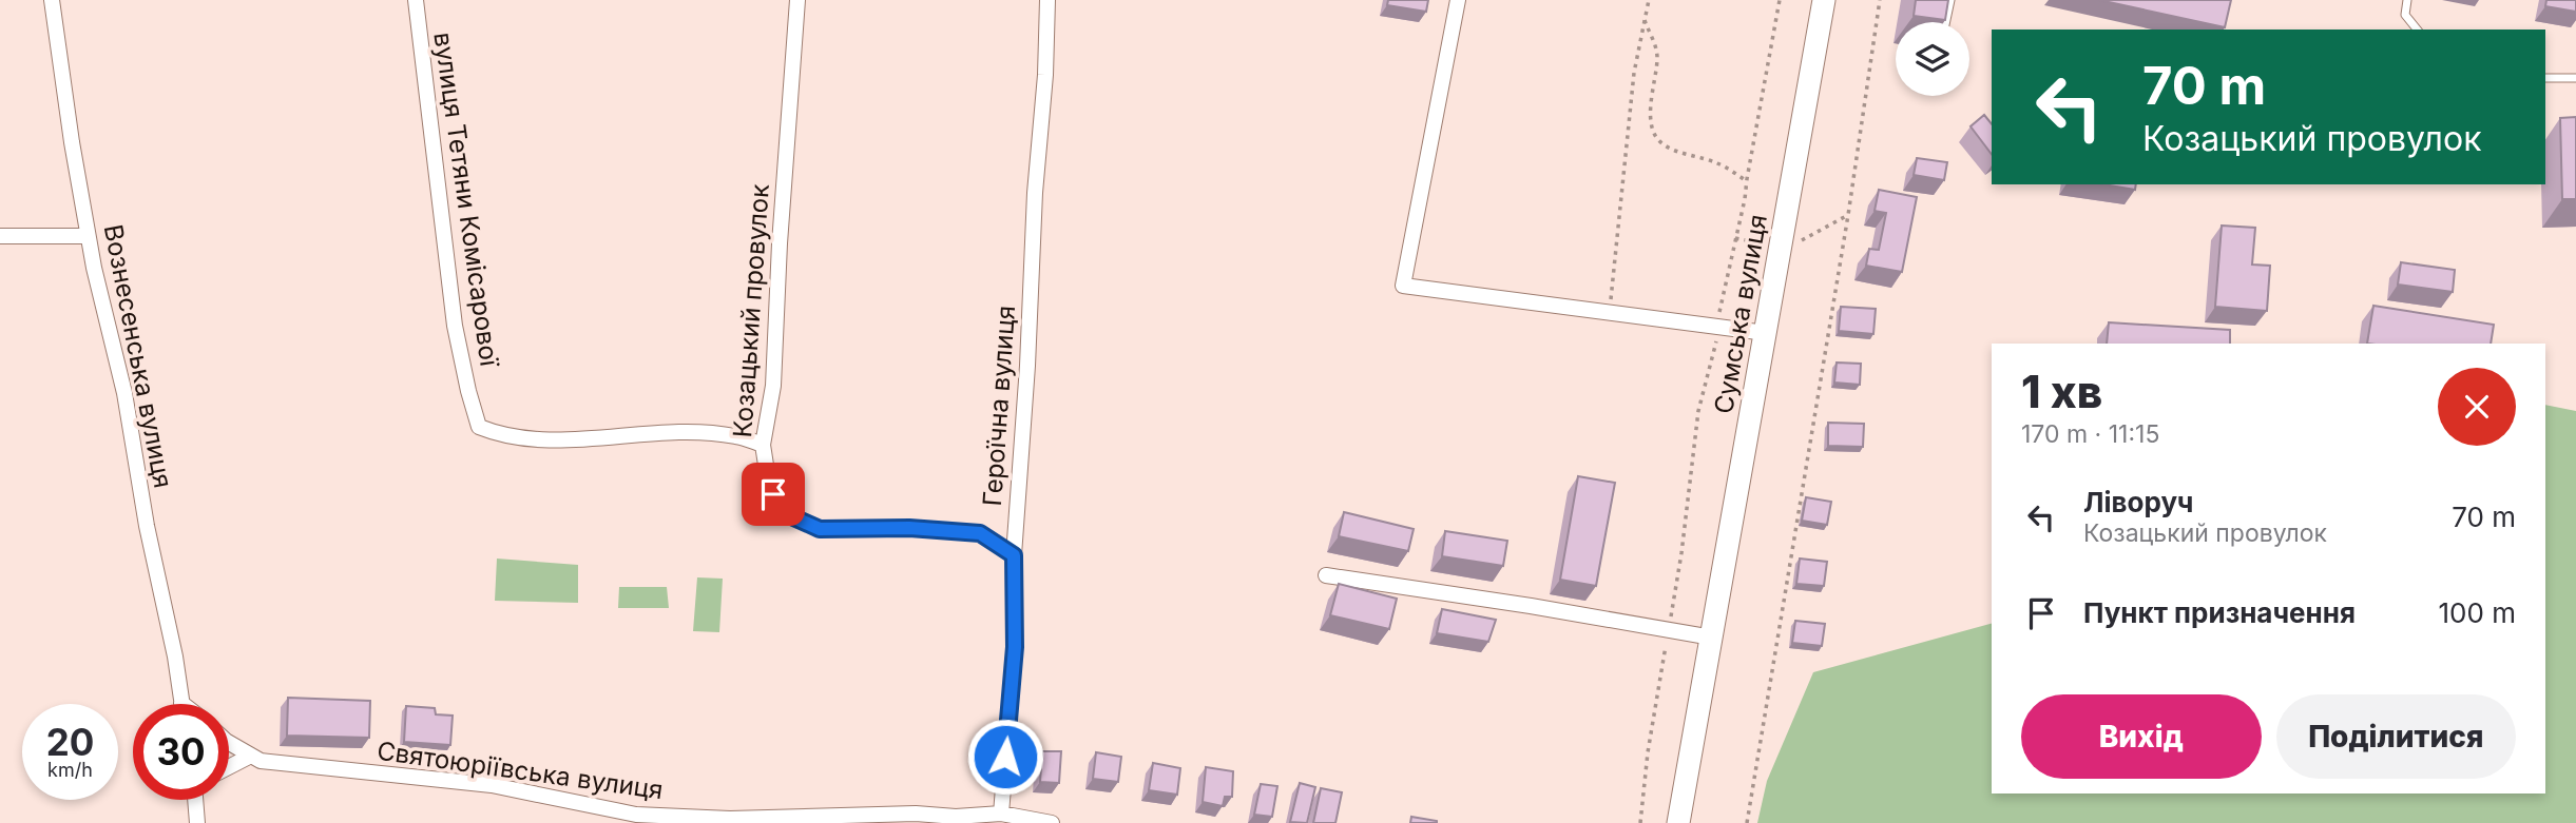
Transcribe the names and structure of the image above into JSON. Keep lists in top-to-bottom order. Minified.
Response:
{"streets":{"main road":["Сумська вулиця"],"street":["вулиця Тетяни Комісарової","Козацький провулок","Вознесенська вулиця","Героїчна вулиця","Святоюріївська вулиця"]},"crossings":[["вулиця Тетяни Комісарової","Козацький провулок"],["Козацький провулок","Героїчна вулиця"],["Героїчна вулиця","Святоюріївська вулиця"]],"page":{"turn":["70 m","Козацький провулок"],"heading":["1 хв","170 m · 11:15"],"list":[{"name":"Ліворуч","note":"Козацький провулок","value":"70 m"},{"name":"Пункт призначення","value":"100 m"}],"buttons":["Вихід","Поділитися"],"speed":"20 km/h","limit":"30"}}
